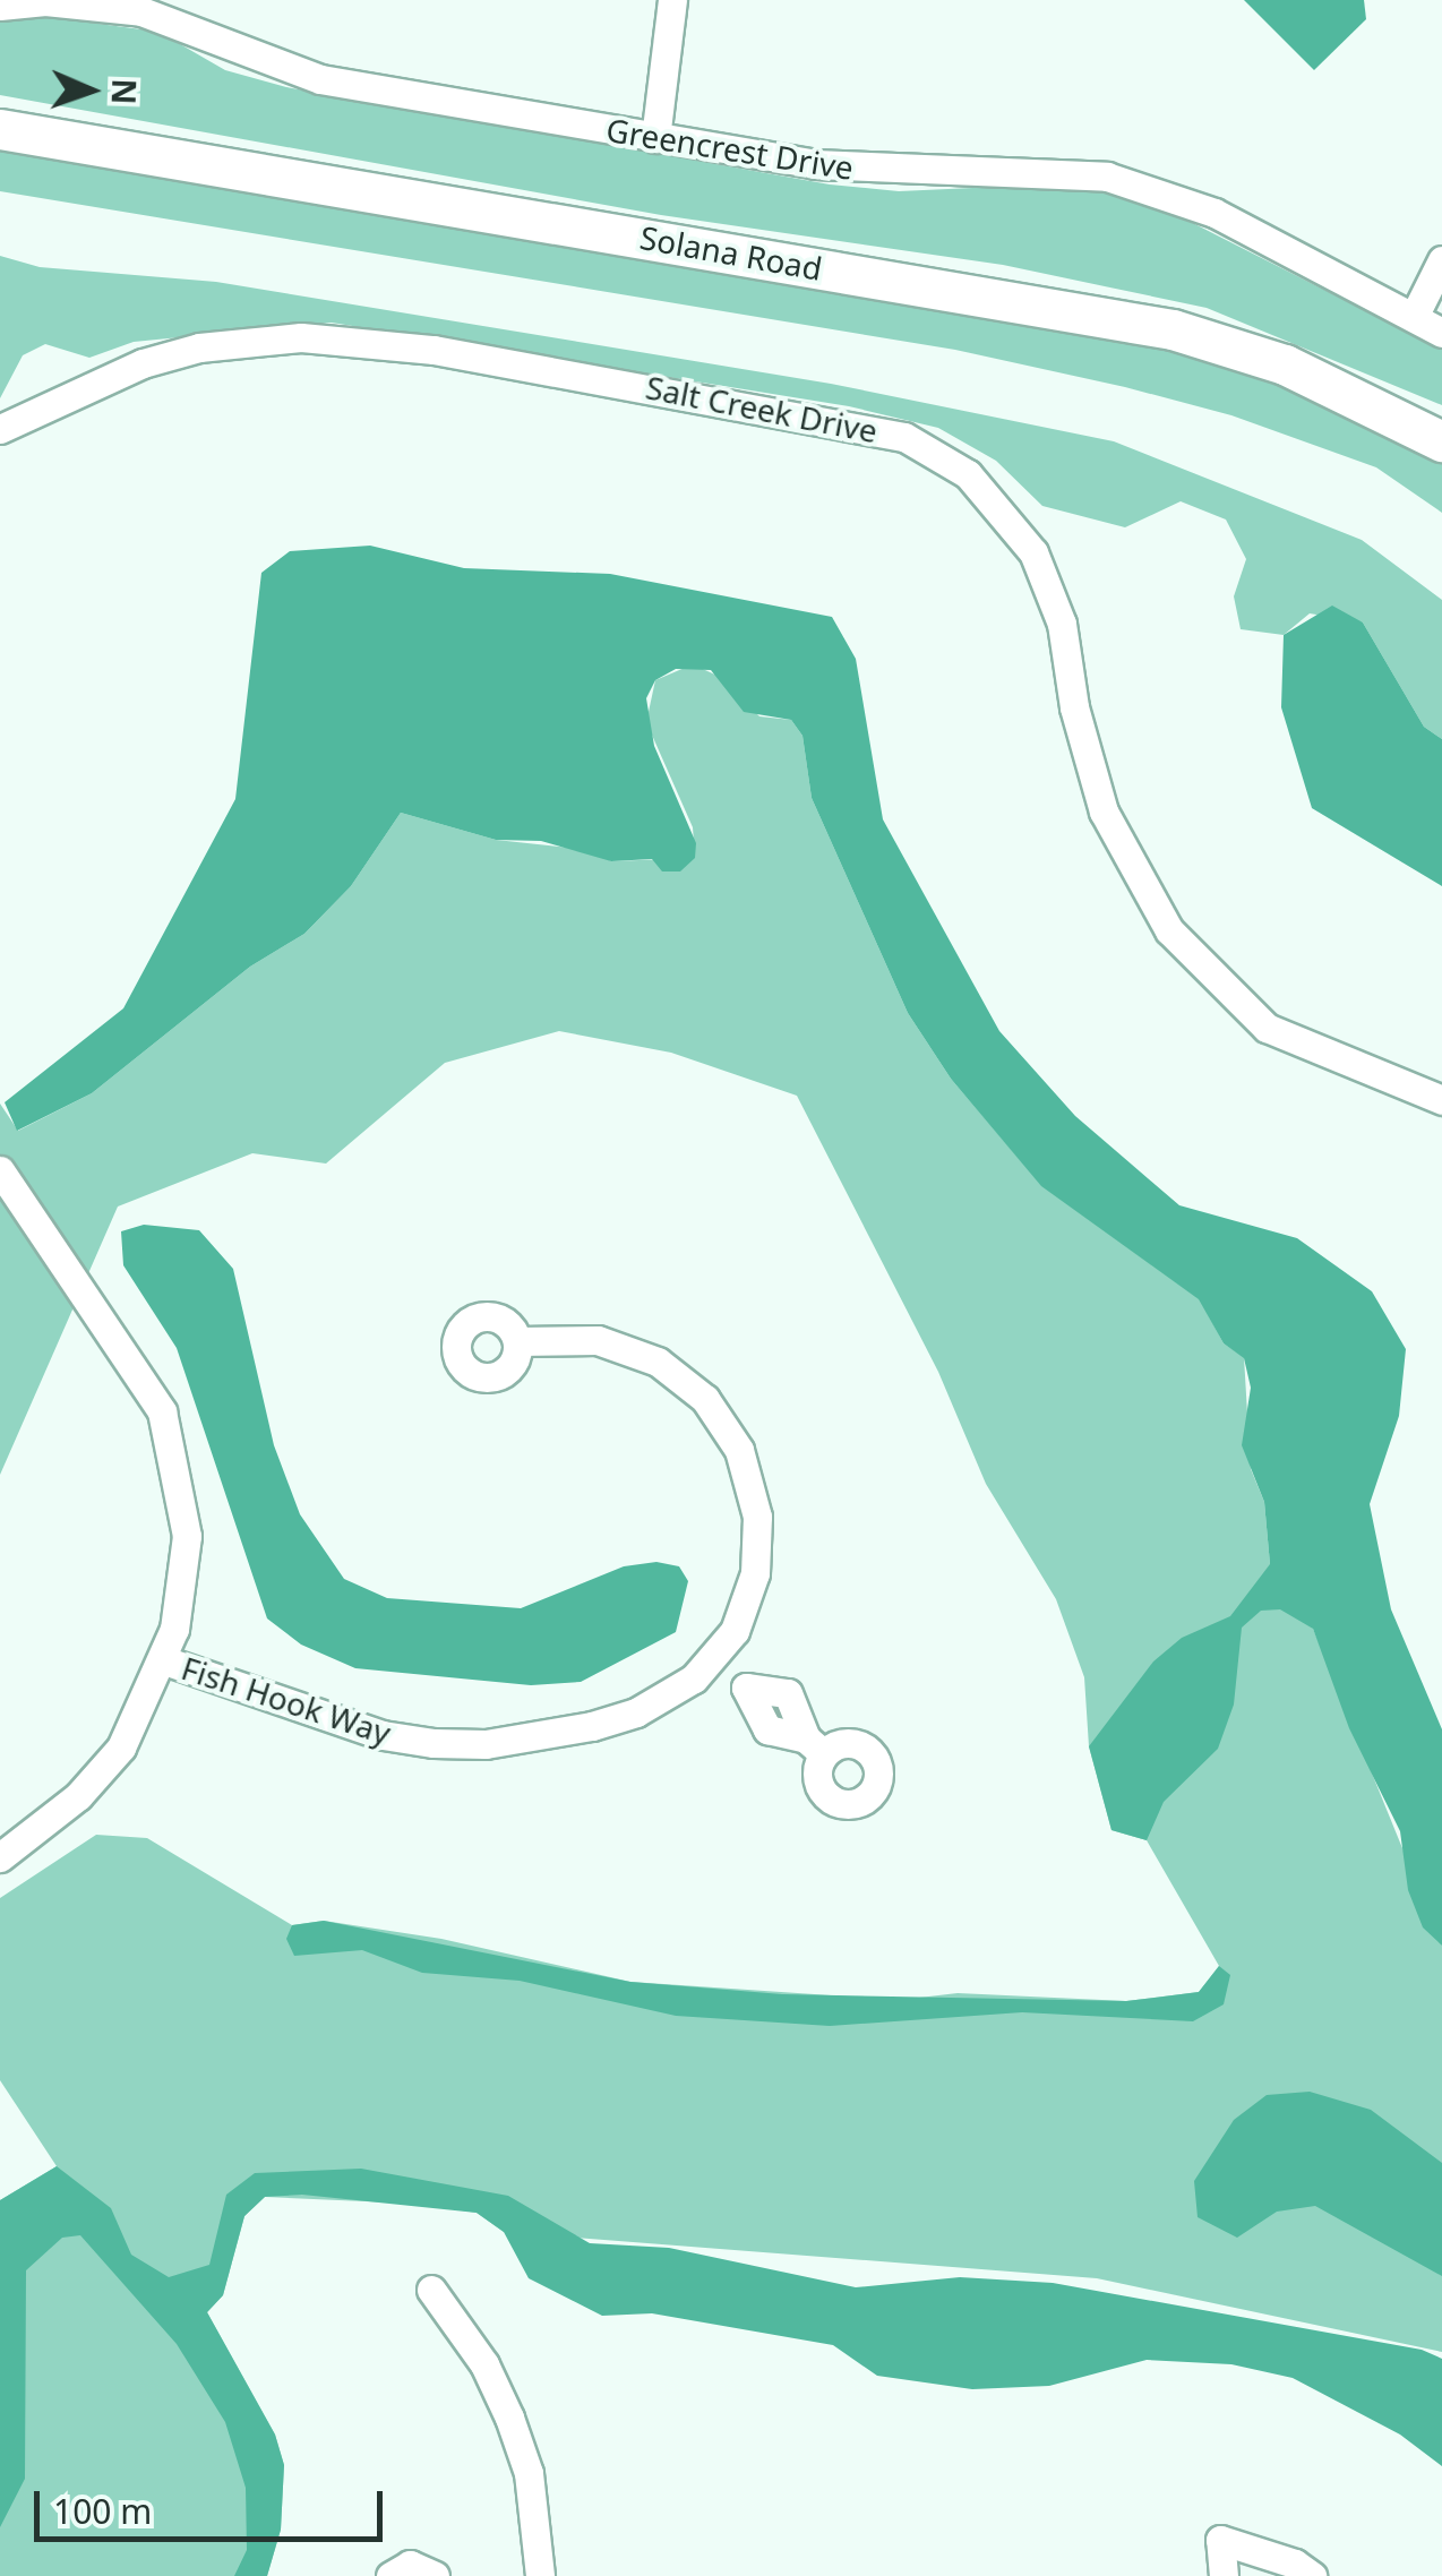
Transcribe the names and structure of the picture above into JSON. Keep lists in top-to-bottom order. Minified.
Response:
{"streets":{"street":["Greencrest Drive","Solana Road","Salt Creek Drive","Fish Hook Way"]},"scale_bar":"100 m","north":"right"}
